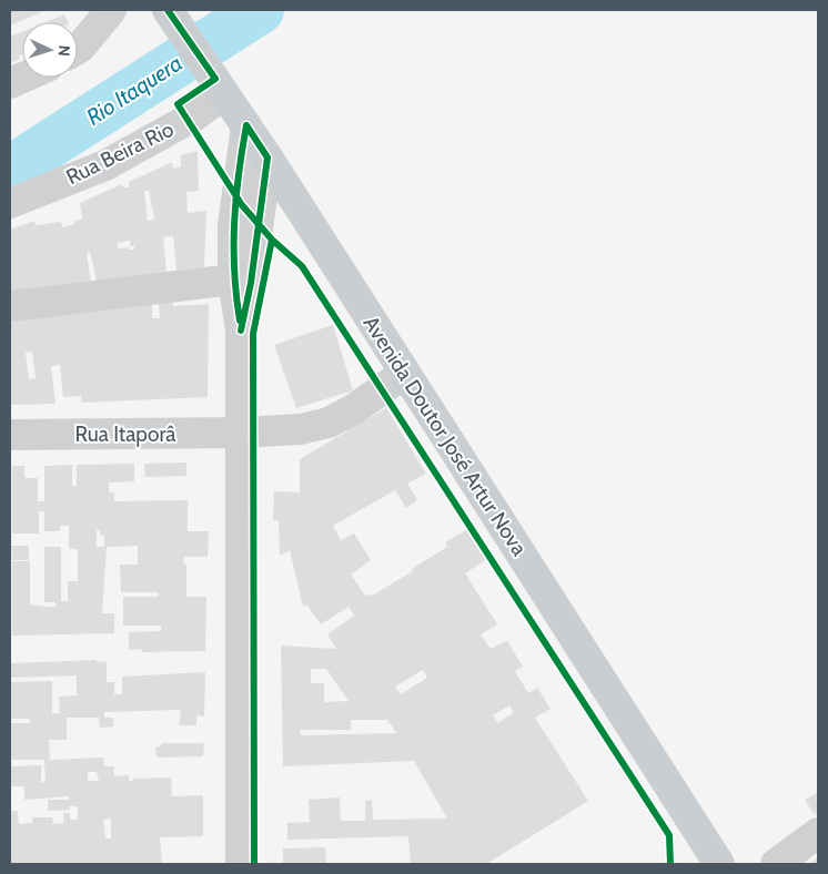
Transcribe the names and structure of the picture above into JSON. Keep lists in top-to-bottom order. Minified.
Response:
{"streets":{"main road":["Avenida Doutor José Artur Nova"],"street":["Rua Beira Rio","Rua Itaporâ"]},"crossings":[["Rua Beira Rio","Avenida Doutor José Artur Nova"],["Rua Itaporâ","Avenida Doutor José Artur Nova"]],"water":["Rio Itaquera"],"north":"right"}
